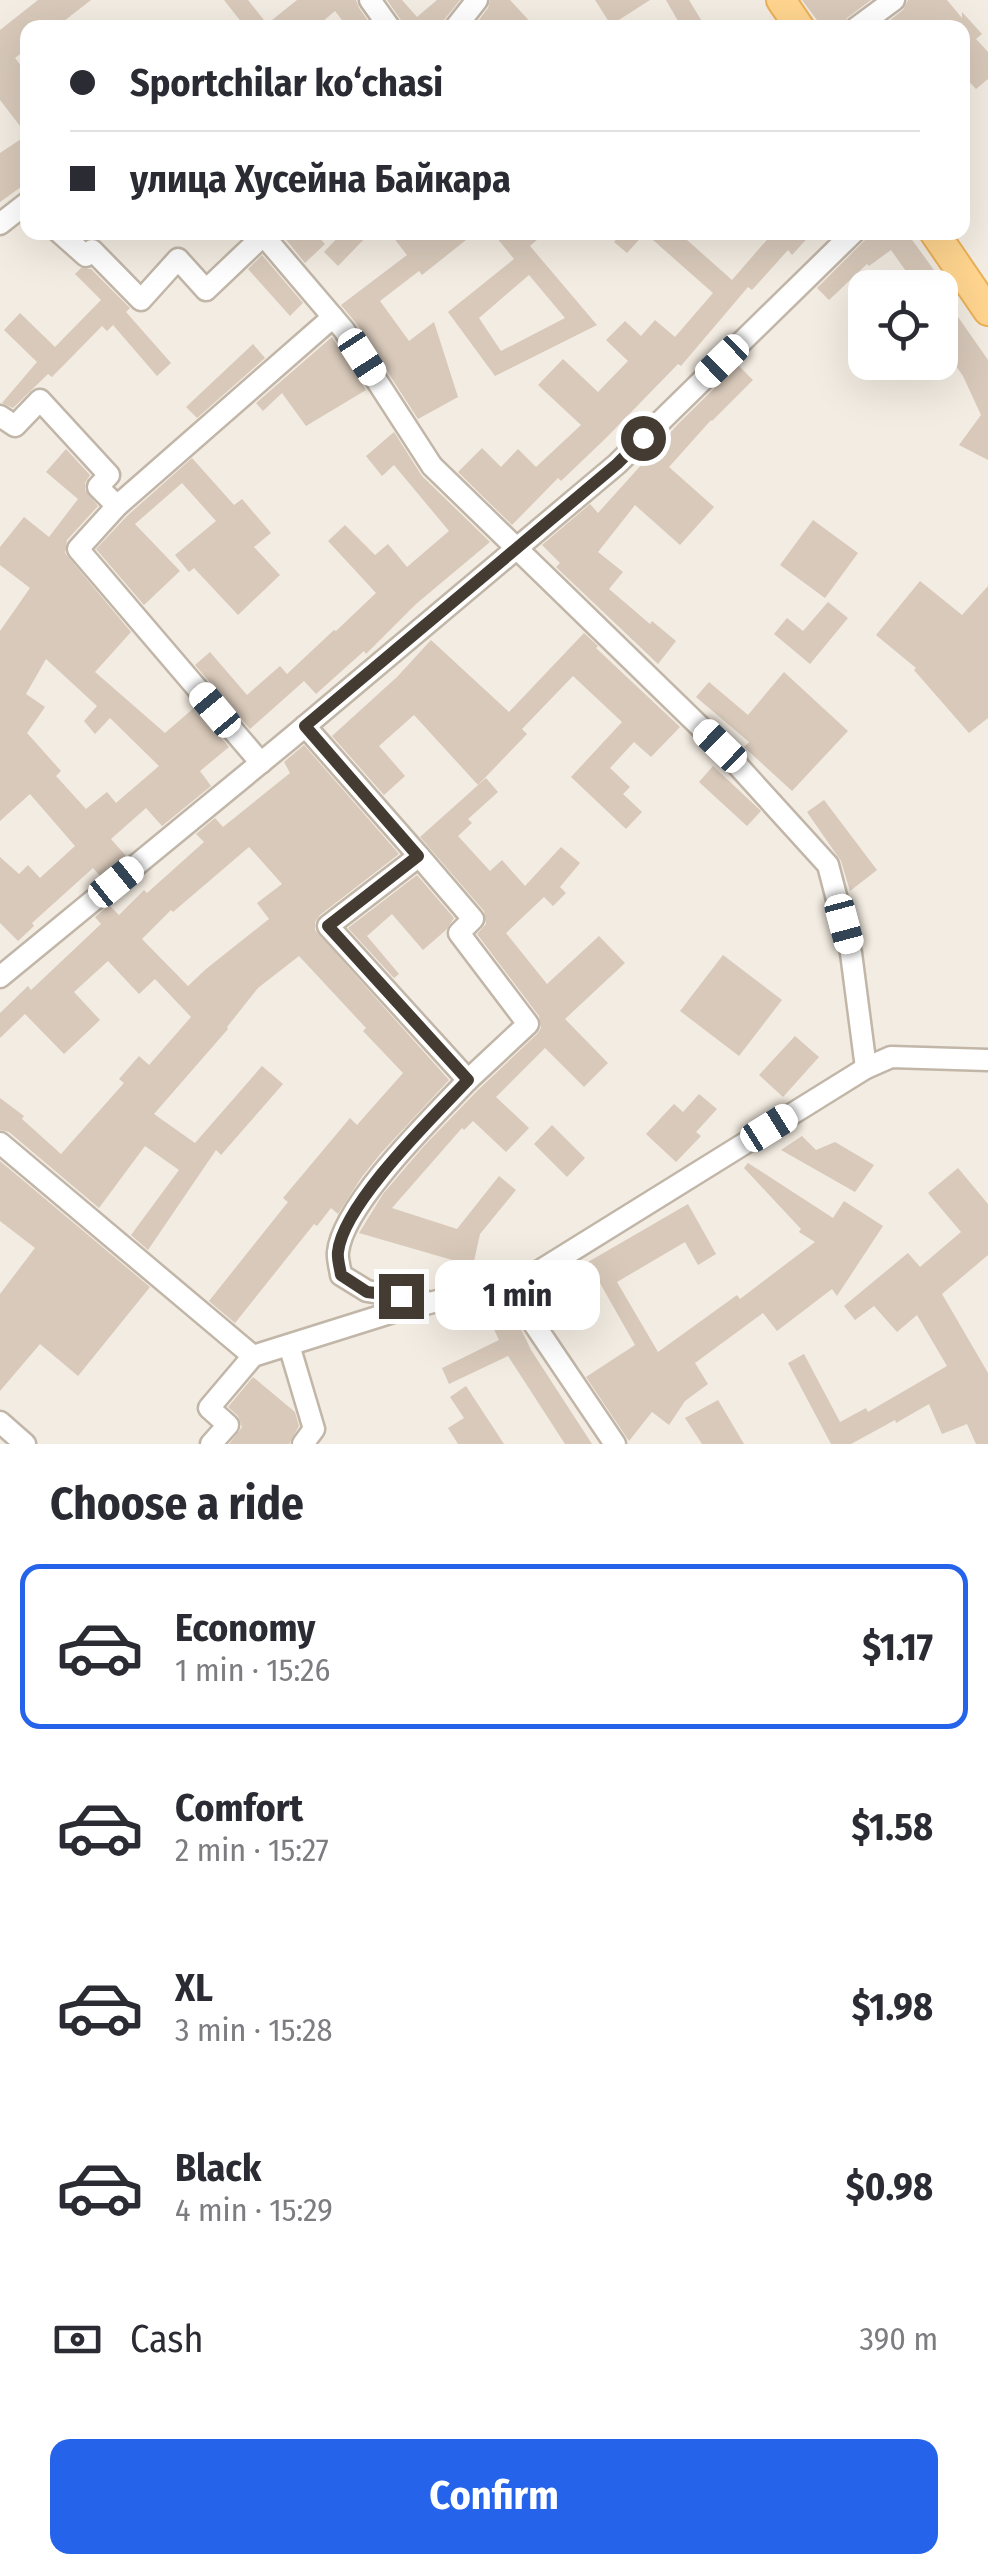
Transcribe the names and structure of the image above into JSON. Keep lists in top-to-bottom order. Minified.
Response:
{"page":{"banner":["Sportchilar ko‘chasi","улица Хусейна Байкара"],"bubble":"1 min","heading":"Choose a ride","list":[{"name":"Economy","note":"1 min · 15:26","value":"$1.17"},{"name":"Comfort","note":"2 min · 15:27","value":"$1.58"},{"name":"XL","note":"3 min · 15:28","value":"$1.98"},{"name":"Black","note":"4 min · 15:29","value":"$0.98"}],"pay":["Cash","390 m"],"buttons":"Confirm"}}
